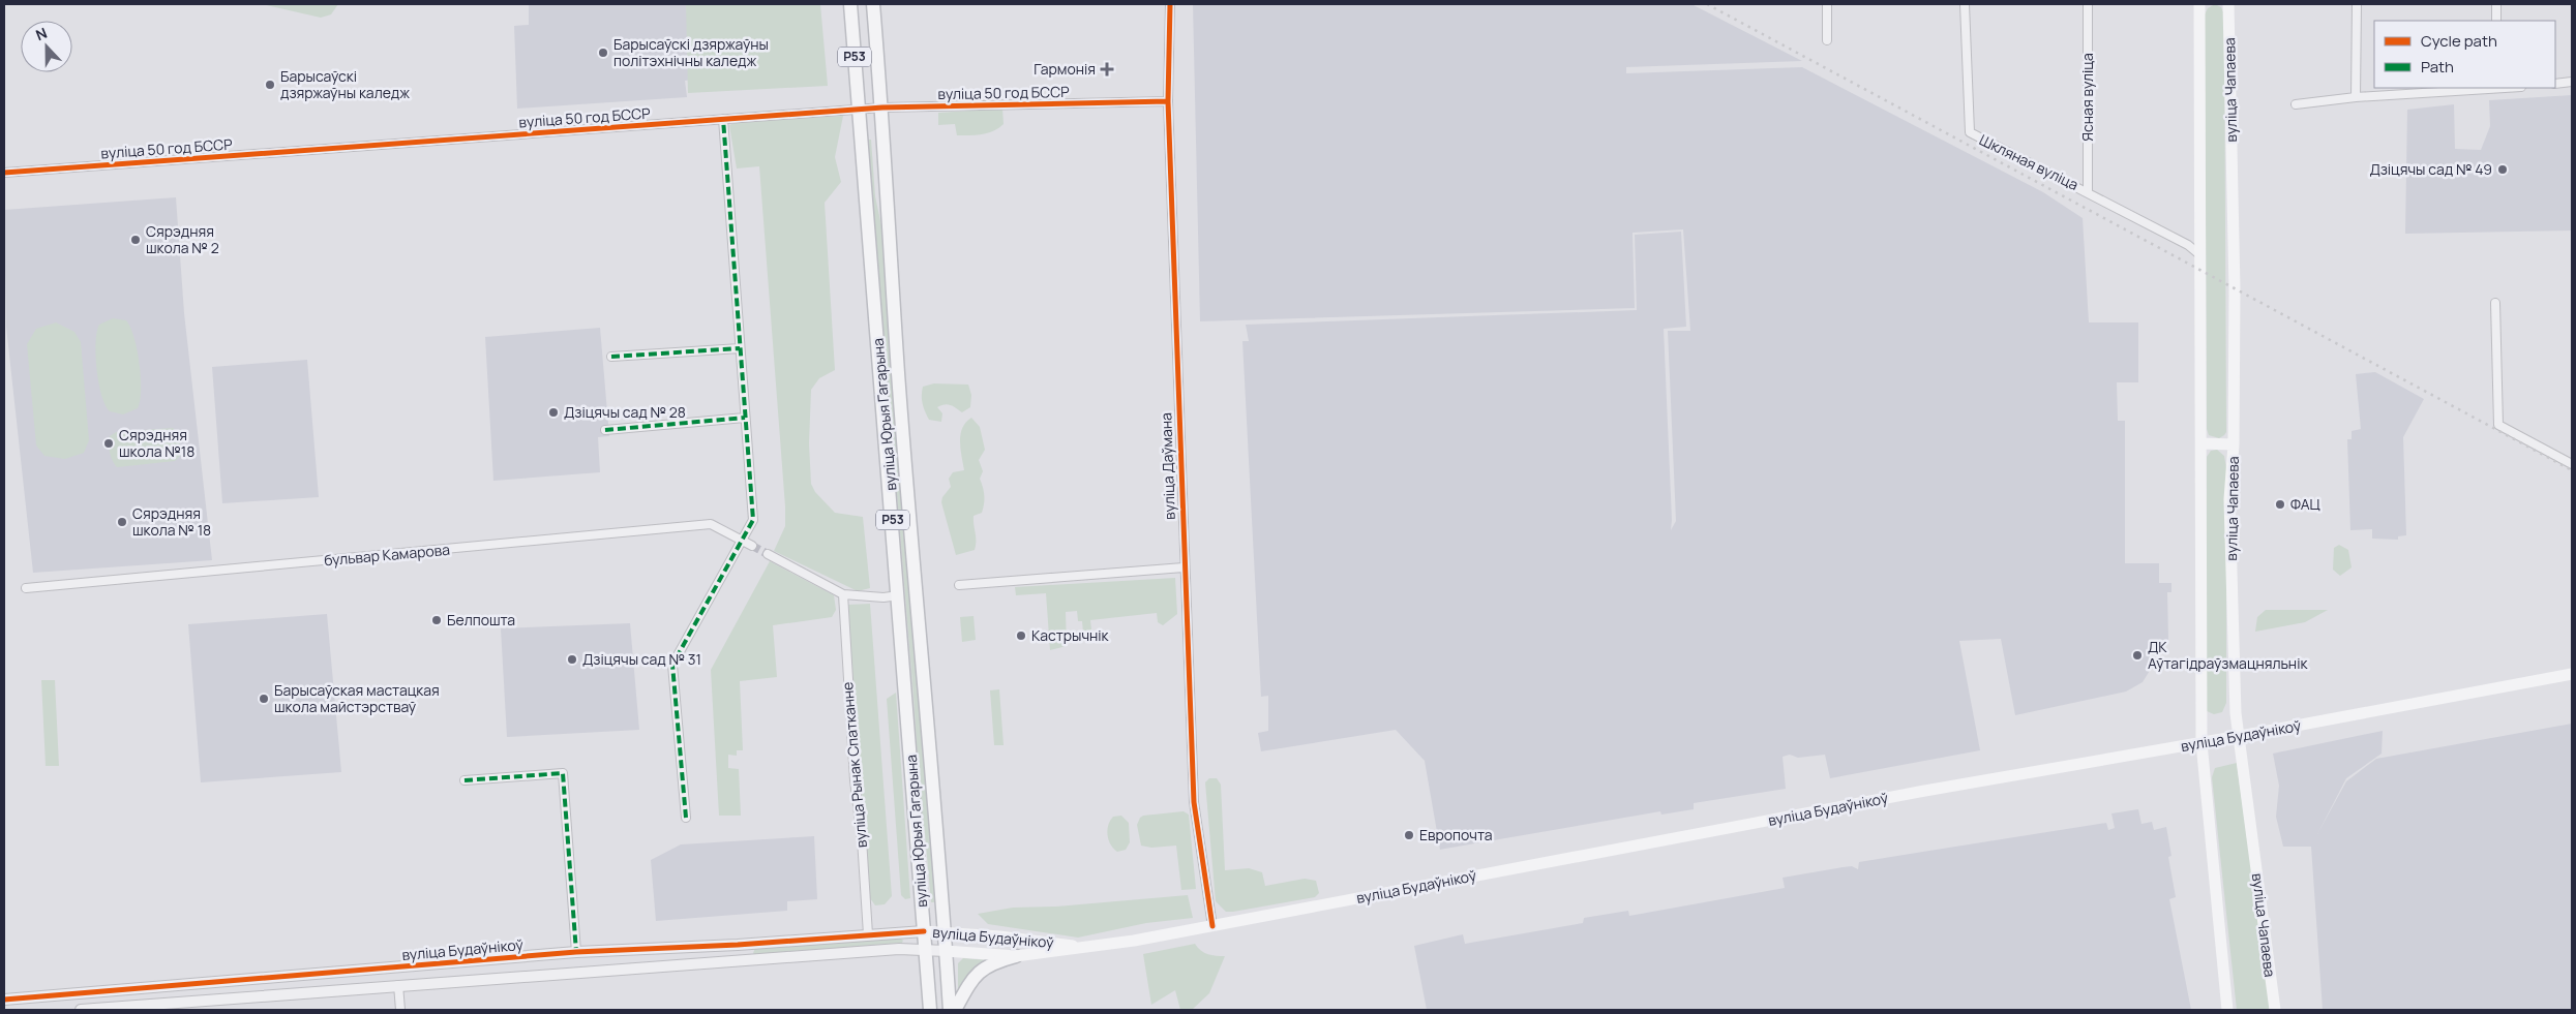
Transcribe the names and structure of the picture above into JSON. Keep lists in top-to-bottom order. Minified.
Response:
{"streets":{"main road":["Р53","вуліца Чапаева","вуліца Юрыя Гагарына","вуліца Будаўнікоў"],"street":["вуліца 50 год БССР","Ясная вуліца","Шкляная вуліца","вуліца Даўмана","бульвар Камарова","вуліца Рынак Спатканне"]},"crossings":[["вуліца Чапаева","Шкляная вуліца"],["вуліца Чапаева","вуліца Будаўнікоў"],["вуліца 50 год БССР","вуліца Юрыя Гагарына"],["вуліца 50 год БССР","вуліца Даўмана"],["Ясная вуліца","Шкляная вуліца"],["вуліца Юрыя Гагарына","вуліца Будаўнікоў"],["вуліца Даўмана","вуліца Будаўнікоў"],["вуліца Будаўнікоў","вуліца Рынак Спатканне"]],"places":{"other":["Барысаўскі дзяржаўны політэхнічны каледж","Барысаўскі дзяржаўны каледж","Дзіцячы сад № 49","Сярэдняя школа № 2","Дзіцячы сад № 28","Сярэдняя школа №18","ФАЦ","Сярэдняя школа № 18","Белпошта","Кастрычнік","ДК Аўтагідраўзмацняльнік","Дзіцячы сад № 31","Барысаўская мастацкая школа майстэрстваў","Европочта"],"health":["Гармонія"]},"legend":["Cycle path","Path"],"north":"top"}
